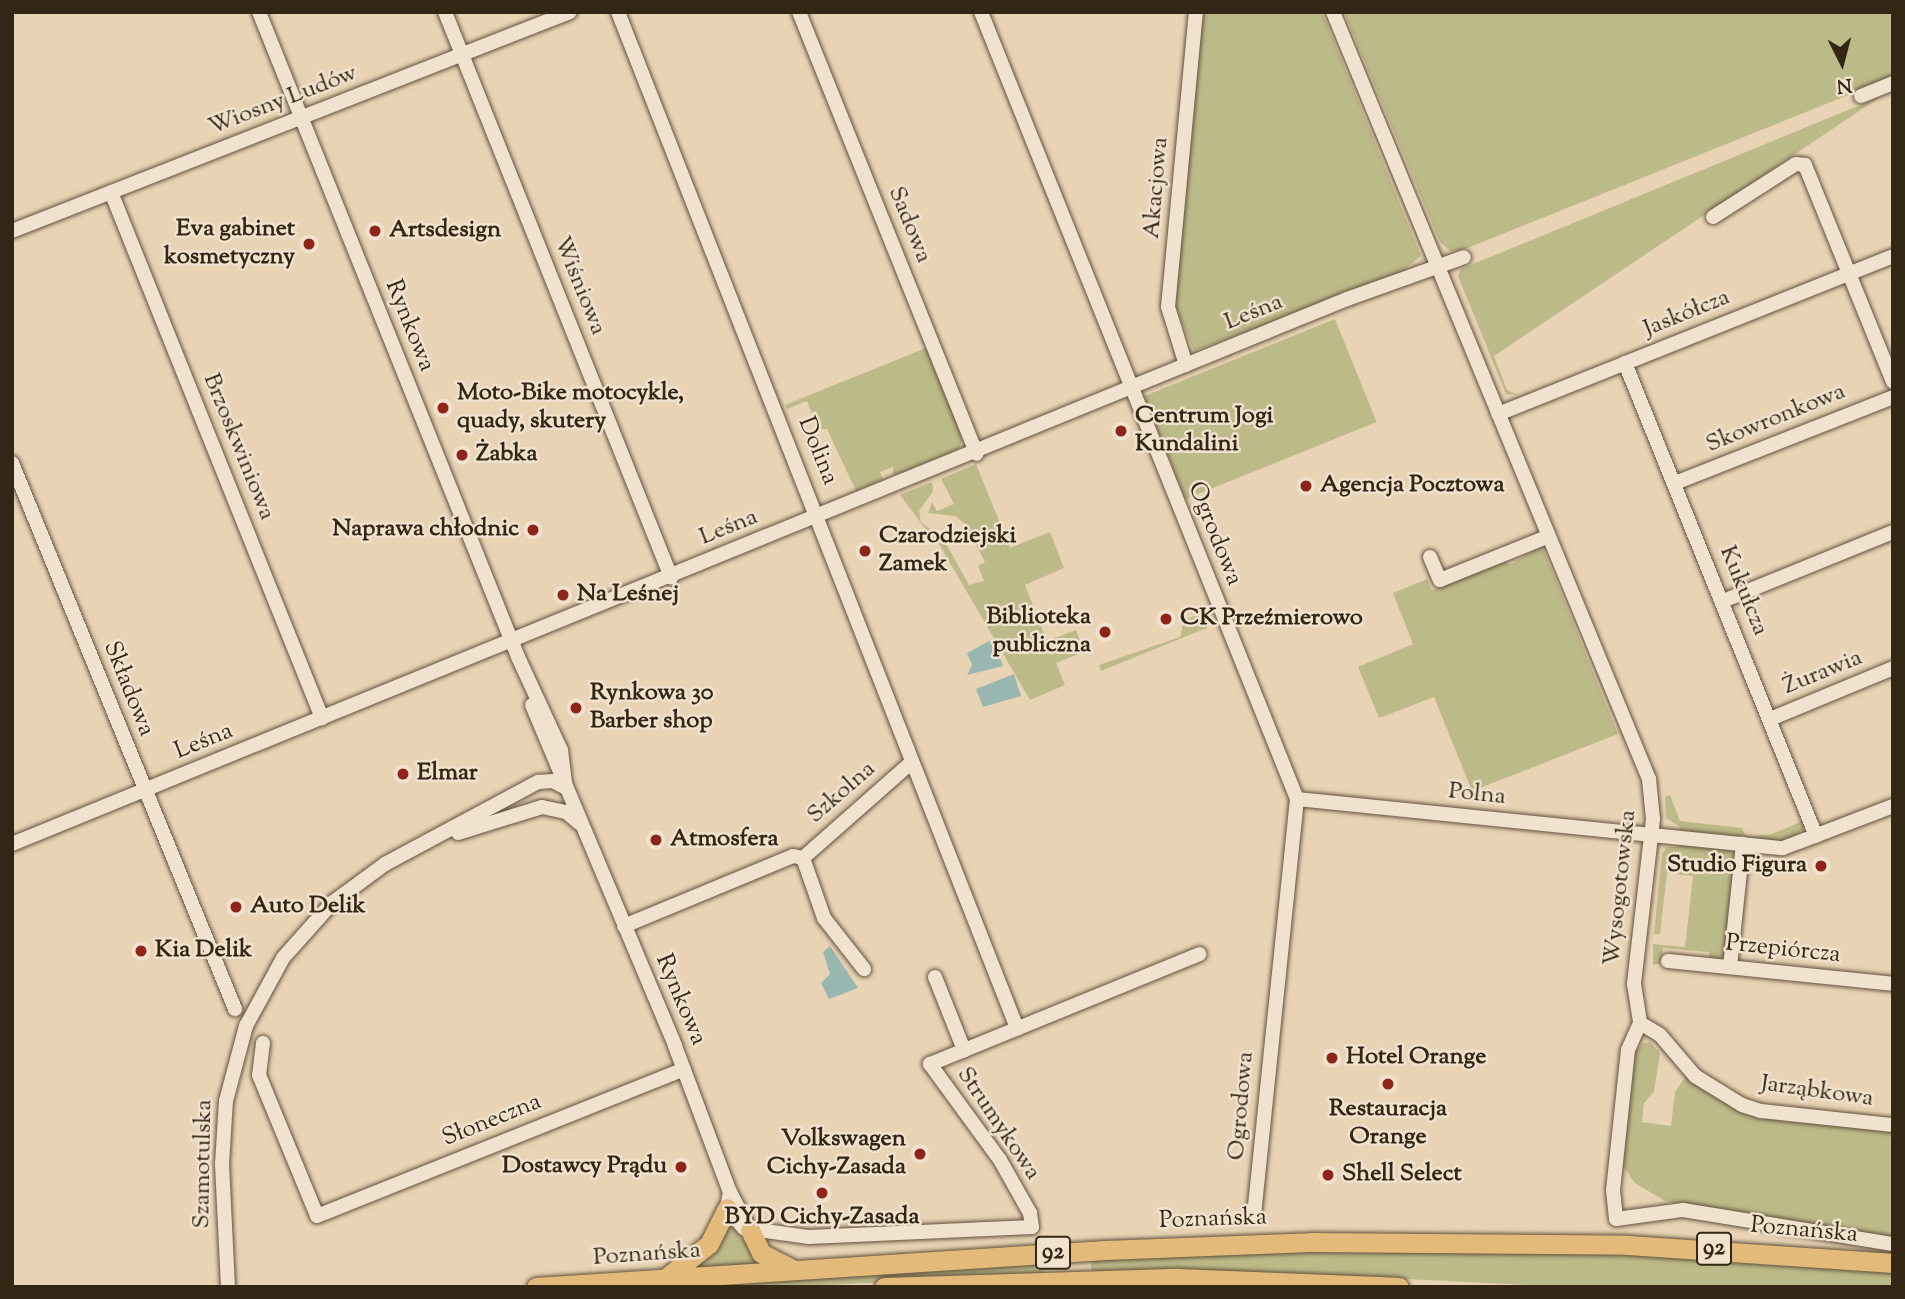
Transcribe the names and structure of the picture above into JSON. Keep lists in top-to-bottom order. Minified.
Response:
{"streets":{"main road":["Poznańska","92"],"street":["Wiosny Ludów","Akacjowa","Sadowa","Wiśniowa","Leśna","Jaskółcza","Rynkowa","Skowronkowa","Brzoskwiniowa","Dolina","Ogrodowa","Kukułcza","Żurawia","Składowa","Szkolna","Polna","Wysogotowska","Przepiórcza","Jarząbkowa","Słoneczna","Strumykowa","Szamotulska"]},"crossings":[["Wiosny Ludów","Wiśniowa"],["Wiosny Ludów","Rynkowa"],["Wiosny Ludów","Brzoskwiniowa"],["Akacjowa","Leśna"],["Sadowa","Leśna"],["Wiśniowa","Leśna"],["Leśna","Rynkowa"],["Leśna","Brzoskwiniowa"],["Leśna","Dolina"],["Leśna","Ogrodowa"],["Leśna","Składowa"],["Leśna","Wysogotowska"],["Jaskółcza","Kukułcza"],["Jaskółcza","Wysogotowska"],["Rynkowa","Słoneczna"],["Rynkowa","Strumykowa"],["Rynkowa","Szamotulska"],["Skowronkowa","Kukułcza"],["Dolina","Szkolna"],["Ogrodowa","Polna"],["Kukułcza","Żurawia"],["Kukułcza","Polna"],["Polna","Wysogotowska"],["Wysogotowska","Jarząbkowa"]],"places":["Artsdesign","Eva gabinet kosmetyczny","Moto-Bike motocykle, quady, skutery","Centrum Jogi Kundalini","Żabka","Agencja Pocztowa","Naprawa chłodnic","Czarodziejski Zamek","Na Leśnej","CK Przeźmierowo","Biblioteka publiczna","Rynkowa 30 Barber shop","Elmar","Atmosfera","Studio Figura","Auto Delik","Kia Delik","Hotel Orange","Restauracja Orange","Volkswagen Cichy-Zasada","Dostawcy Prądu","Shell Select","BYD Cichy-Zasada"],"north":"bottom"}
